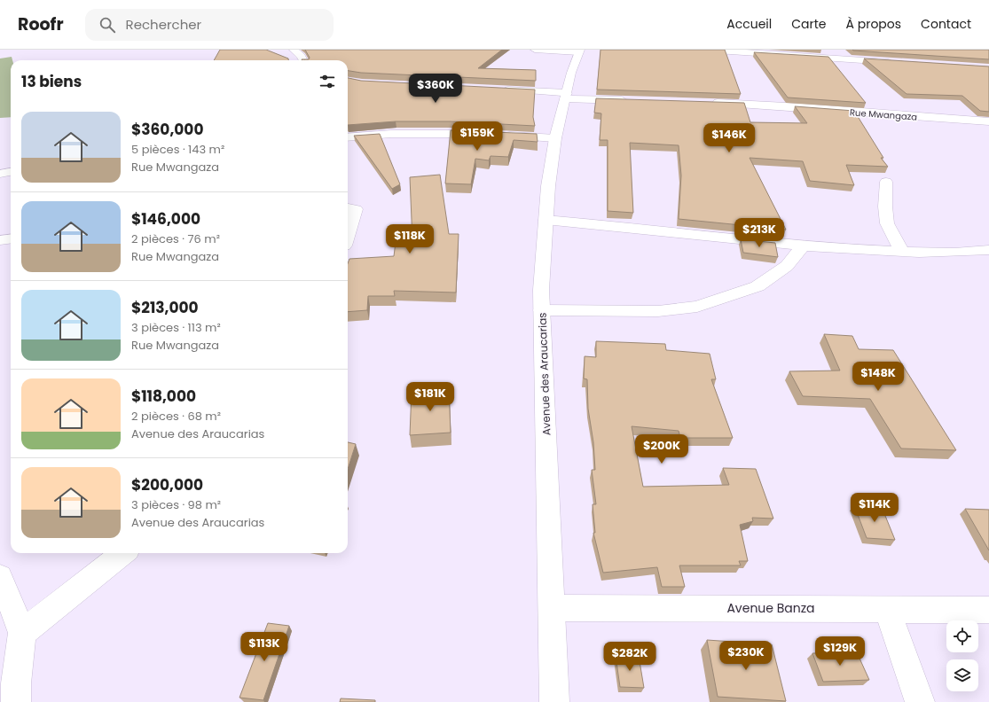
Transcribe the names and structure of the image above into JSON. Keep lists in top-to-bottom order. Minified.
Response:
{"streets":{"street":["Rue Mwangaza","Avenue des Araucarias","Avenue Banza"]},"crossings":[["Avenue des Araucarias","Avenue Banza"]],"page":{"header":"Roofr","search":"Rechercher","nav":["Accueil","Carte","À propos","Contact"],"heading":"13 biens","price":["$360K","$159K","$146K","$213K","$118K","$148K","$181K","$200K","$114K","$113K","$129K","$230K","$282K"],"list":[{"name":"$360,000","note":"5 pièces · 143 m² · Rue Mwangaza"},{"name":"$146,000","note":"2 pièces · 76 m² · Rue Mwangaza"},{"name":"$213,000","note":"3 pièces · 113 m² · Rue Mwangaza"},{"name":"$118,000","note":"2 pièces · 68 m² · Avenue des Araucarias"},{"name":"$200,000","note":"3 pièces · 98 m² · Avenue des Araucarias"}]}}
